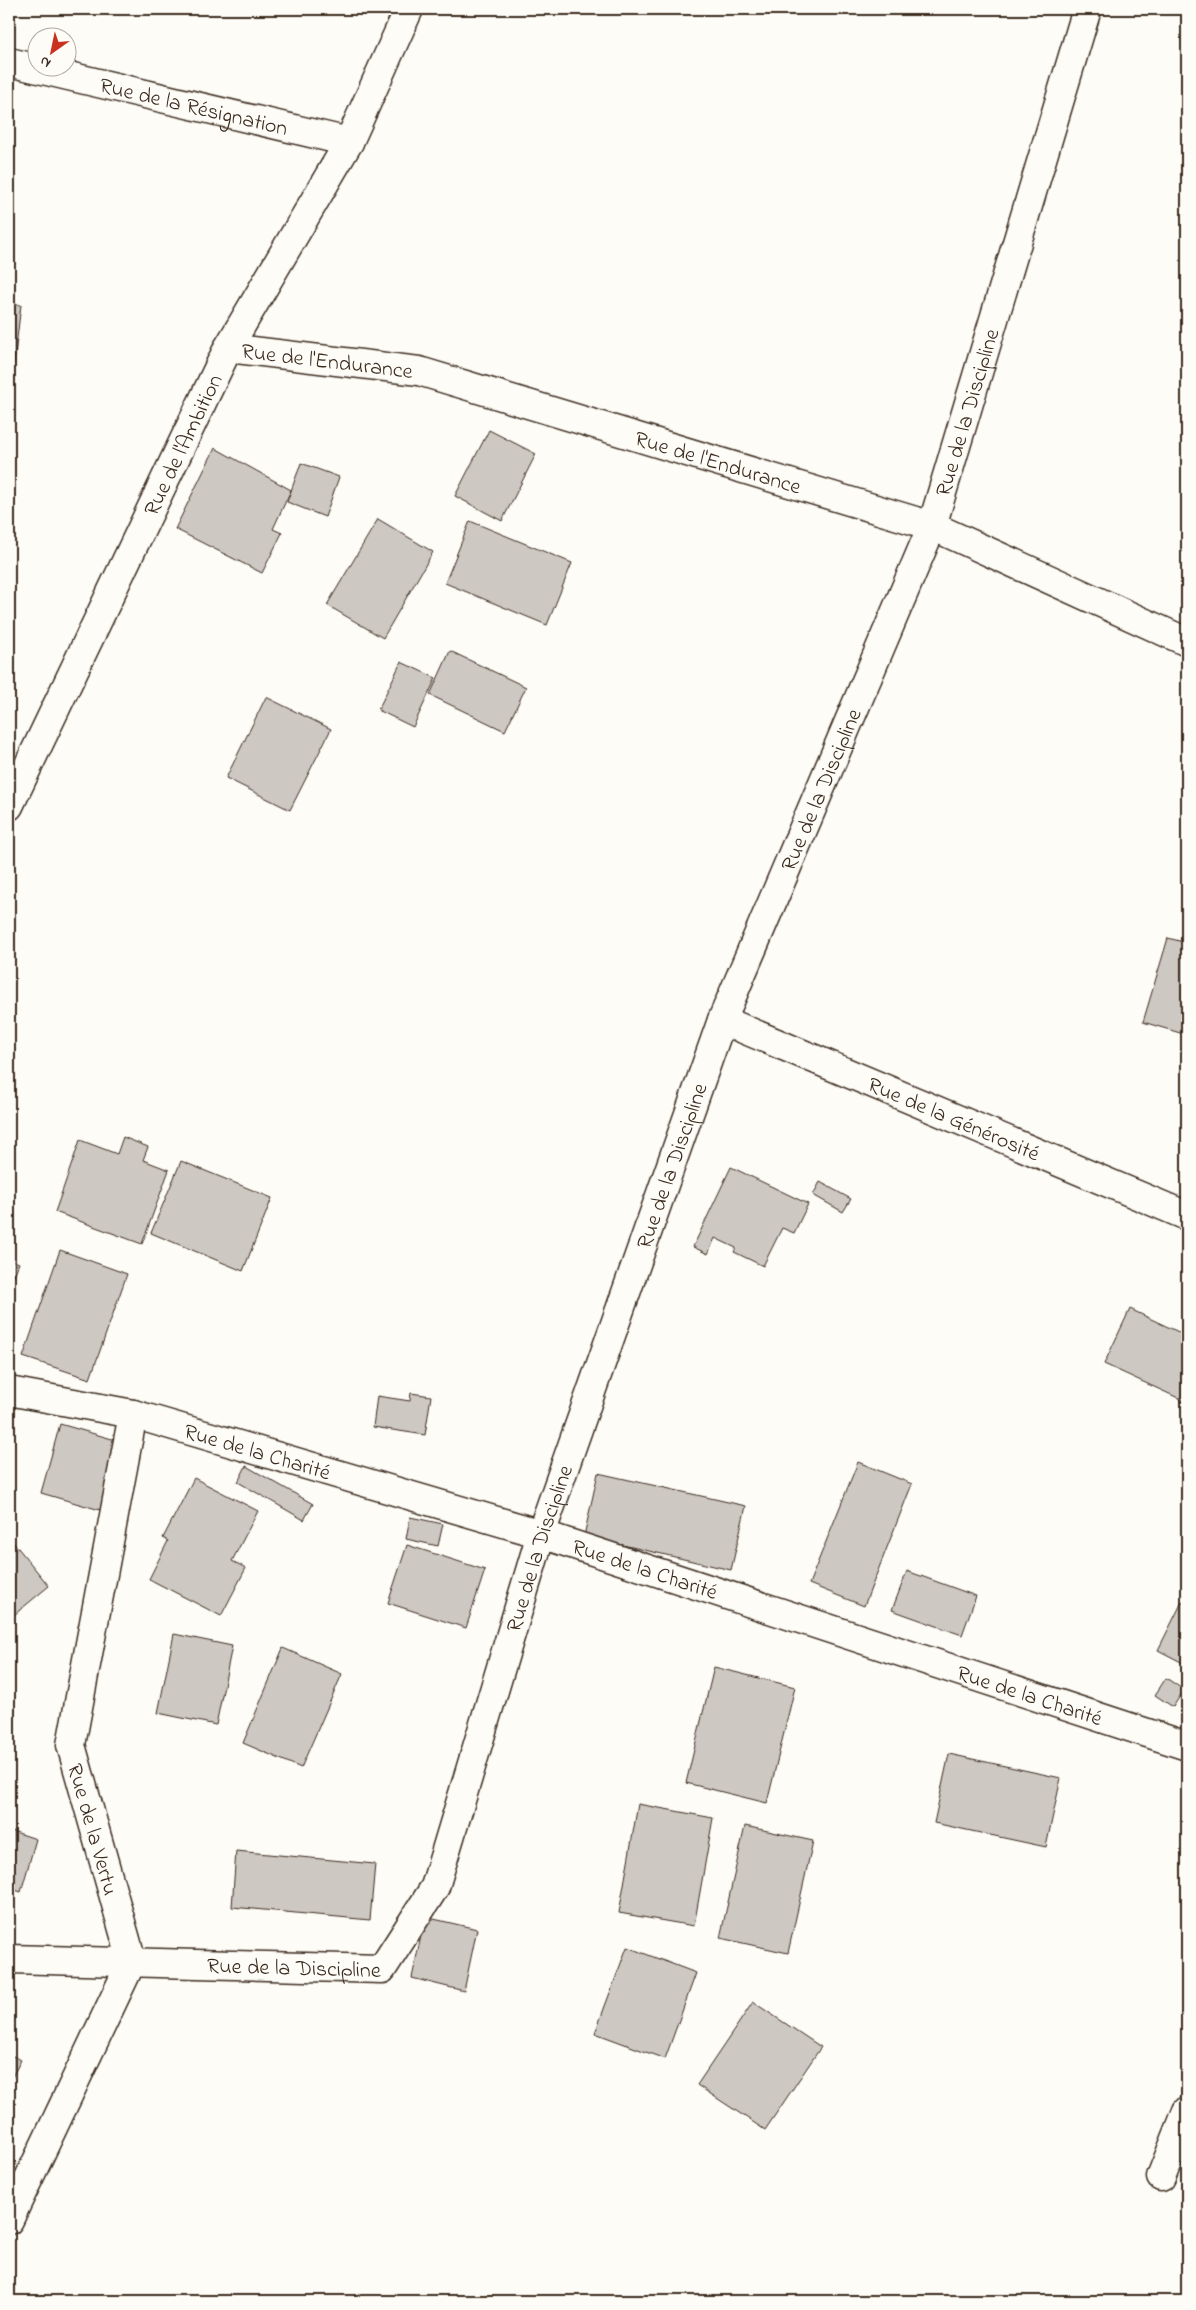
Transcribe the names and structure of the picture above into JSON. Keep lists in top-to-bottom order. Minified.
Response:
{"streets":{"street":["Rue de la Résignation","Rue de l'Endurance","Rue de la Discipline","Rue de l'Ambition","Rue de la Générosité","Rue de la Charité","Rue de la Vertu"]},"crossings":[["Rue de la Résignation","Rue de l'Ambition"],["Rue de l'Endurance","Rue de la Discipline"],["Rue de l'Endurance","Rue de l'Ambition"],["Rue de la Discipline","Rue de la Générosité"],["Rue de la Discipline","Rue de la Charité"],["Rue de la Discipline","Rue de la Vertu"],["Rue de la Charité","Rue de la Vertu"]],"north":"bottom left"}
